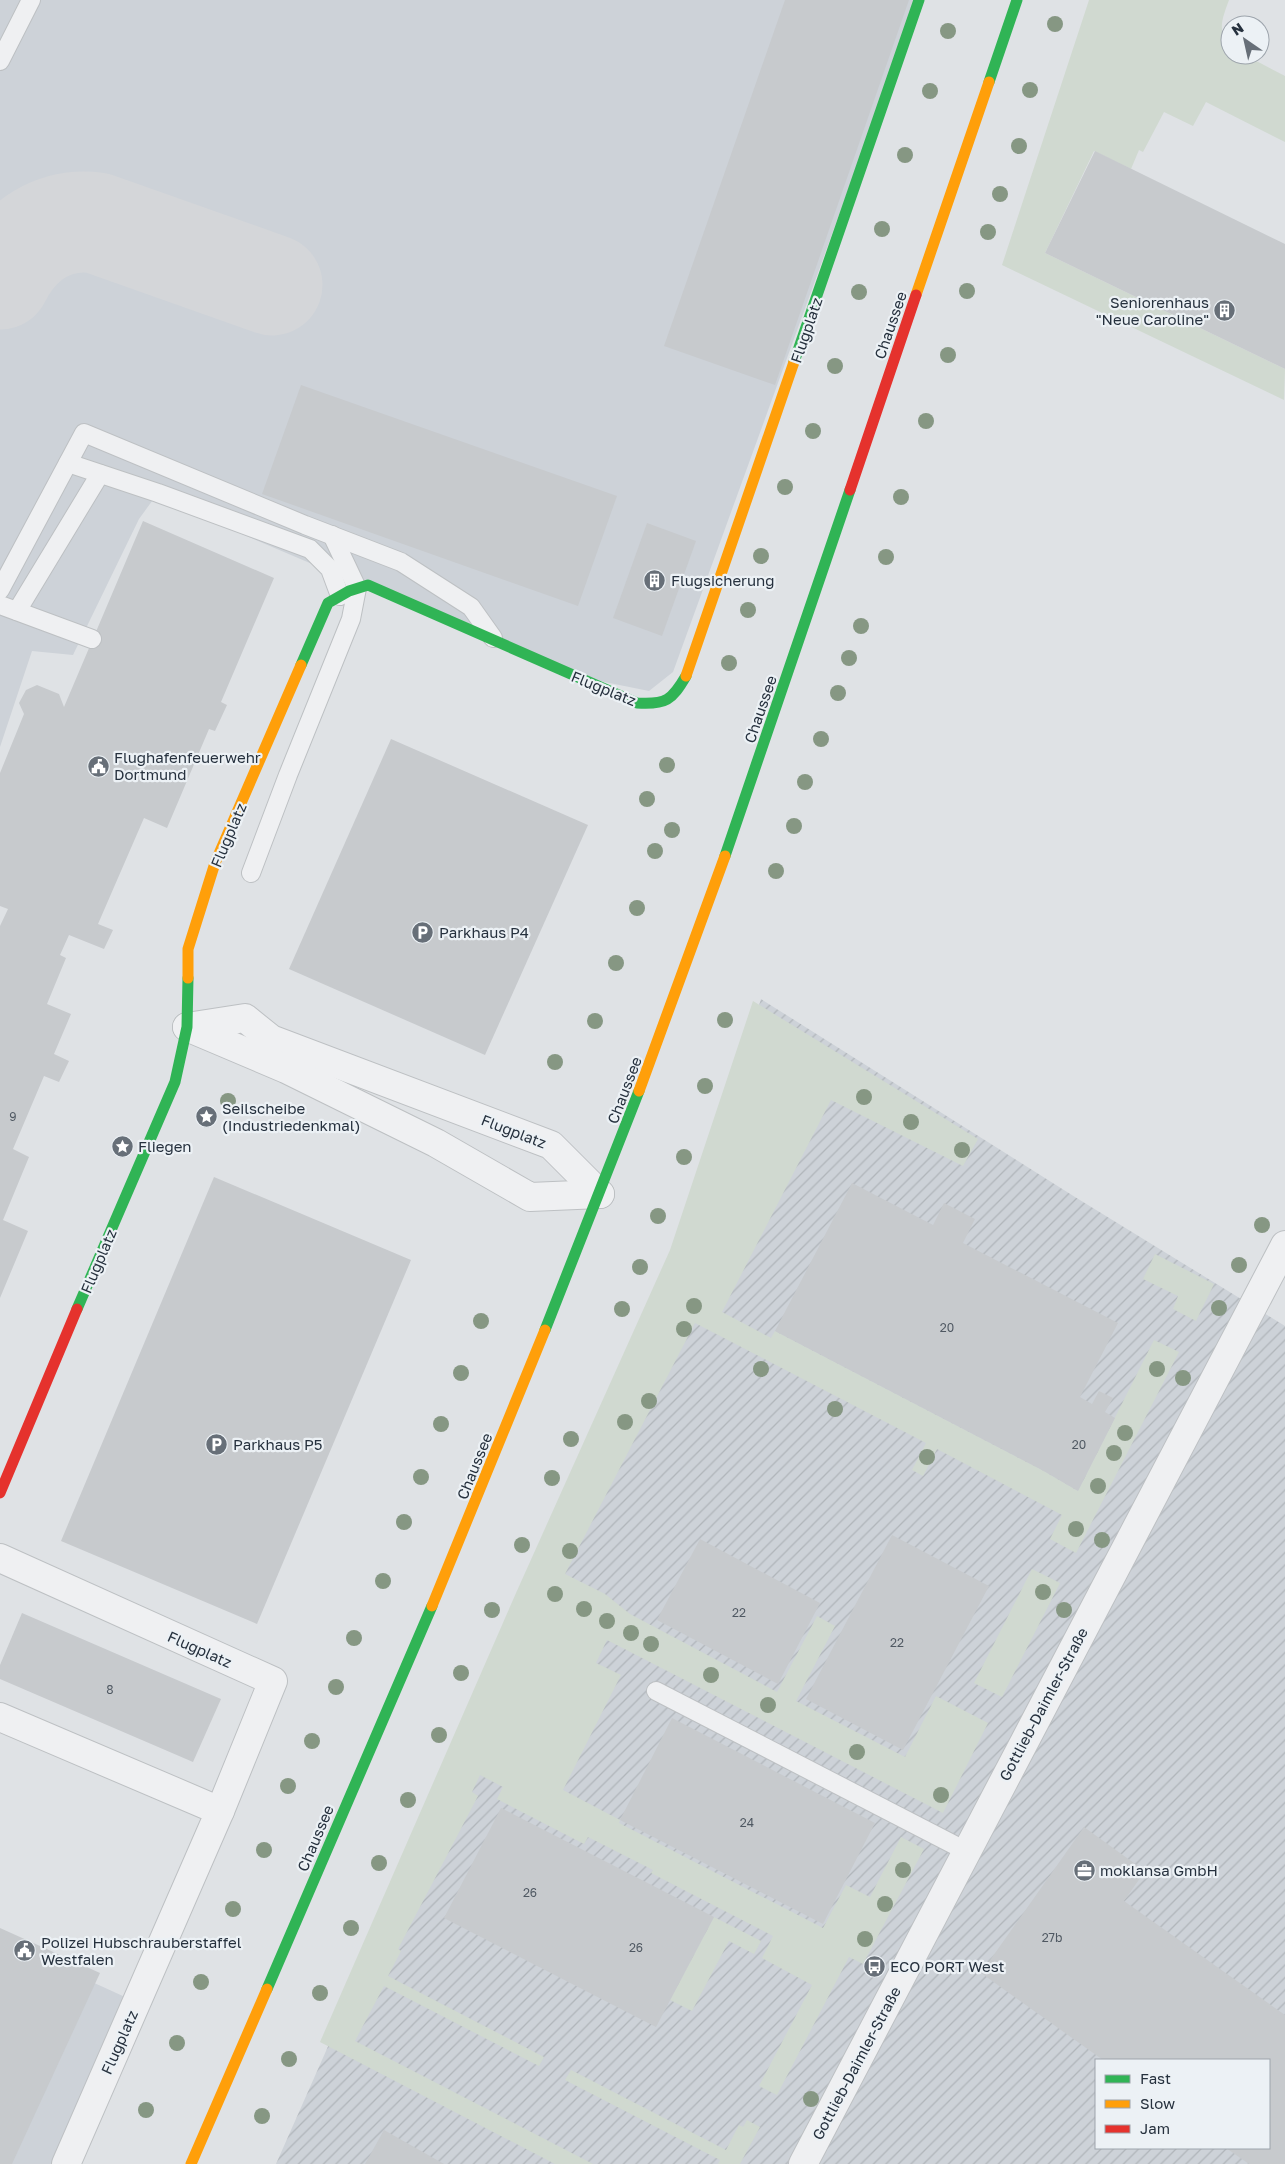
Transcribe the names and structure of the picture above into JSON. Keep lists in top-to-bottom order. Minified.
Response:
{"streets":{"main road":["Chaussee","Flugplatz"],"street":["Gottlieb-Daimler-Straße"]},"crossings":[["Chaussee","Flugplatz"]],"places":{"building":["Seniorenhaus \"Neue Caroline\"","Flugsicherung"],"public building":["Flughafenfeuerwehr Dortmund","Polizei Hubschrauberstaffel Westfalen"],"parking":["Parkhaus P4","Parkhaus P5"],"place":["Seilscheibe (Industriedenkmal)","Fliegen"],"office":["moklansa GmbH"],"bus stop":["ECO PORT West"]},"house_numbers":["9","20","20","22","22","8","24","26","27b","26"],"legend":["Fast","Slow","Jam"],"north":"top left"}
